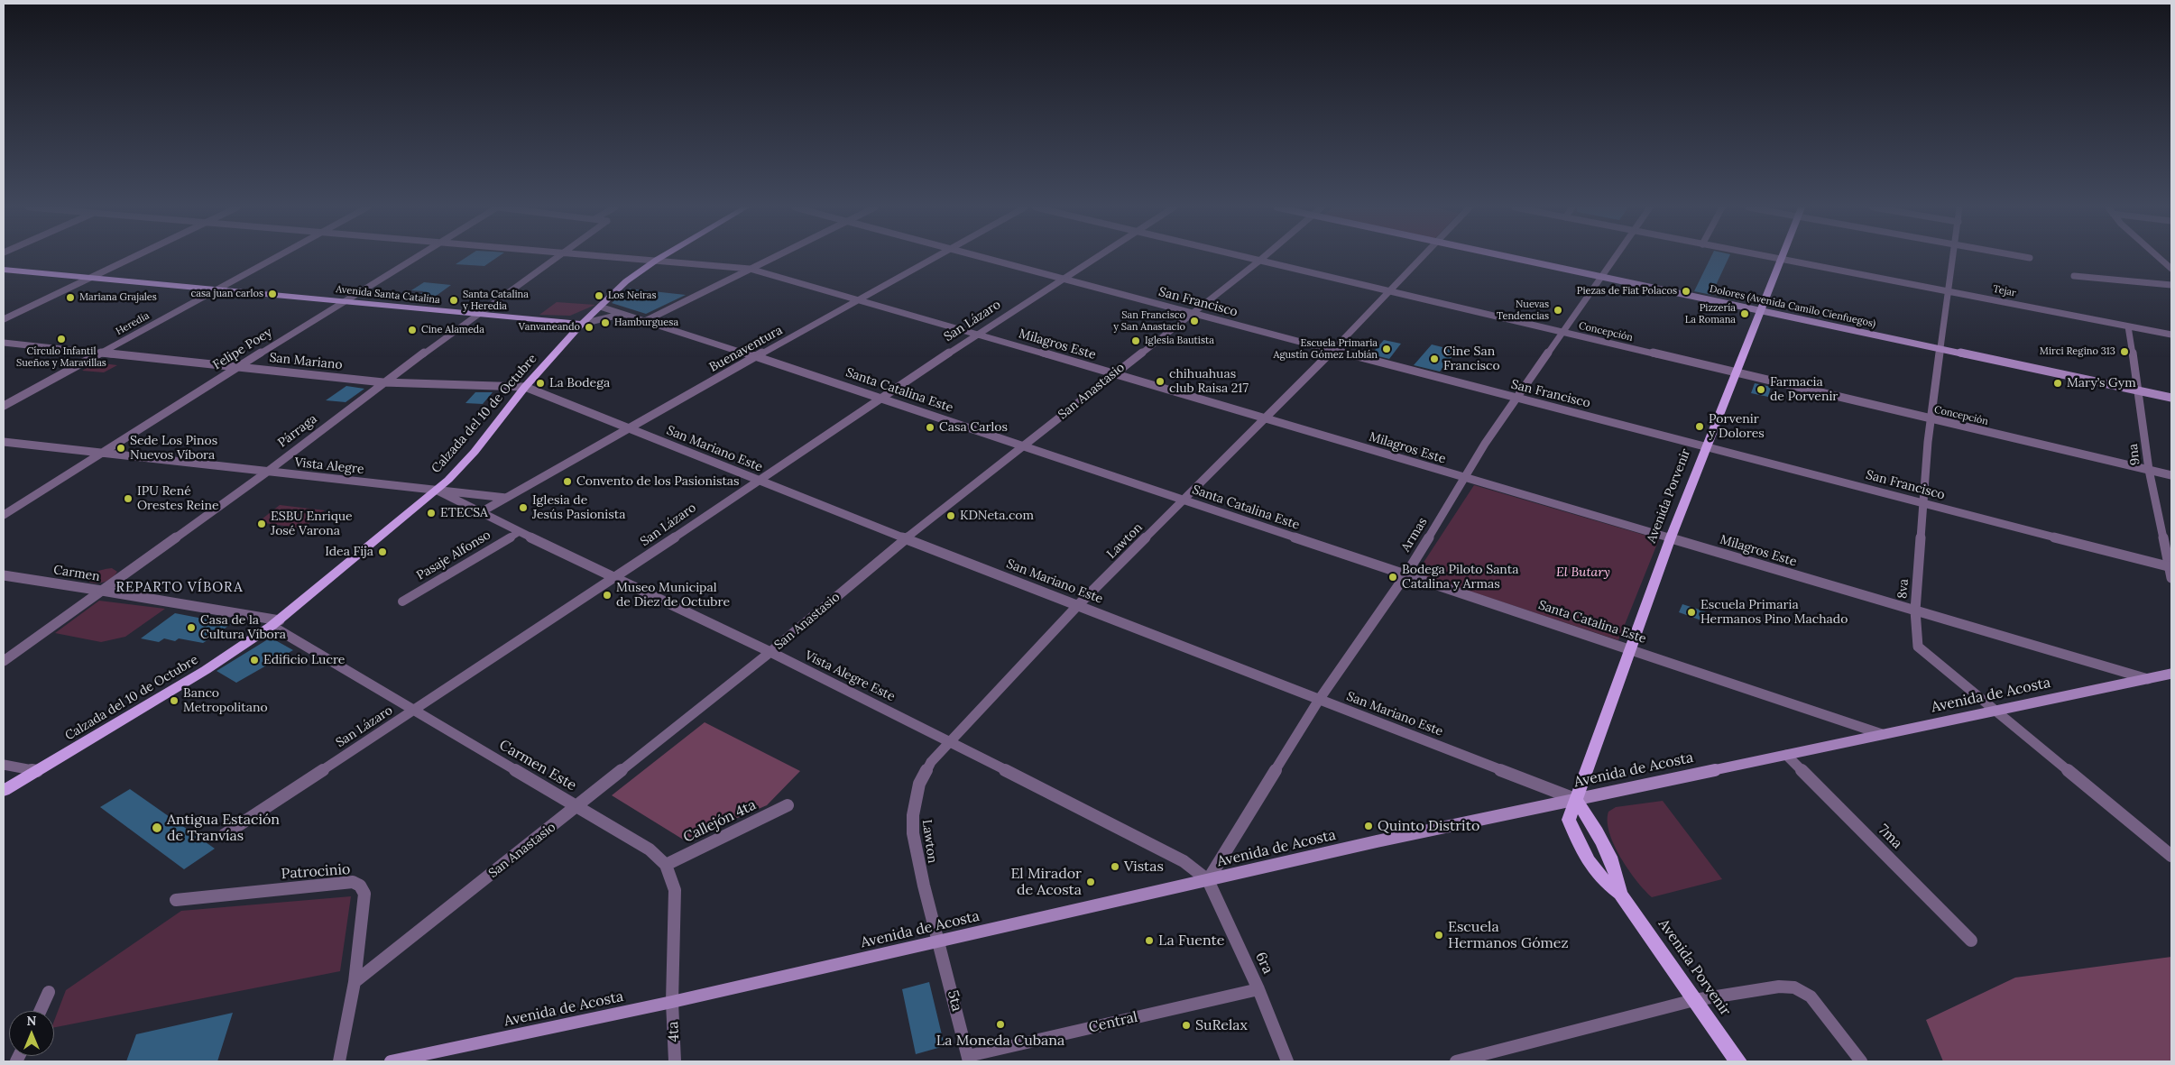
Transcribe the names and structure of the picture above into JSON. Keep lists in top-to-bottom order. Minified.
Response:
{"streets":{"main road":["Avenida Santa Catalina","Dolores (Avenida Camilo Cienfuegos)","Calzada del 10 de Octubre","Avenida Porvenir","Avenida de Acosta"],"street":["Tejar","San Francisco","San Lázaro","Heredia","Concepción","Milagros Este","Felipe Poey","Buenaventura","San Mariano","Santa Catalina Este","San Anastasio","Párraga","San Mariano Este","9na","Vista Alegre","Armas","Lawton","Pasaje Alfonso","Carmen","8va","Vista Alegre Este","Carmen Este","Callejón 4ta","7ma","Patrocinio","6ra","5ta","Central","4ta"]},"crossings":[["Tejar","9na"],["Tejar","Avenida Porvenir"],["Tejar","8va"],["Avenida Santa Catalina","Heredia"],["Avenida Santa Catalina","Felipe Poey"],["Avenida Santa Catalina","Calzada del 10 de Octubre"],["Avenida Santa Catalina","Párraga"],["San Francisco","San Lázaro"],["San Francisco","San Anastasio"],["San Francisco","9na"],["San Francisco","Avenida Porvenir"],["San Francisco","Armas"],["San Francisco","Lawton"],["San Francisco","8va"],["Dolores (Avenida Camilo Cienfuegos)","9na"],["Dolores (Avenida Camilo Cienfuegos)","Avenida Porvenir"],["Dolores (Avenida Camilo Cienfuegos)","Armas"],["Dolores (Avenida Camilo Cienfuegos)","8va"],["San Lázaro","Milagros Este"],["San Lázaro","Santa Catalina Este"],["San Lázaro","San Mariano Este"],["San Lázaro","Vista Alegre Este"],["San Lázaro","Carmen Este"],["Heredia","San Mariano"],["Concepción","San Anastasio"],["Concepción","9na"],["Concepción","Avenida Porvenir"],["Concepción","Armas"],["Concepción","Lawton"],["Concepción","8va"],["Milagros Este","Buenaventura"],["Milagros Este","San Anastasio"],["Milagros Este","Calzada del 10 de Octubre"],["Milagros Este","Avenida Porvenir"],["Milagros Este","Armas"],["Milagros Este","Lawton"],["Milagros Este","8va"],["Milagros Este","Avenida de Acosta"],["Felipe Poey","San Mariano"],["Felipe Poey","Vista Alegre"],["Buenaventura","Santa Catalina Este"],["Buenaventura","San Mariano Este"],["Buenaventura","Vista Alegre Este"],["San Mariano","Calzada del 10 de Octubre"],["San Mariano","Párraga"],["San Mariano","San Mariano Este"],["Santa Catalina Este","San Anastasio"],["Santa Catalina Este","Calzada del 10 de Octubre"],["Santa Catalina Este","Avenida Porvenir"],["Santa Catalina Este","Armas"],["Santa Catalina Este","Lawton"],["Santa Catalina Este","Avenida de Acosta"],["San Anastasio","San Mariano Este"],["San Anastasio","Vista Alegre Este"],["San Anastasio","Carmen Este"],["San Anastasio","Patrocinio"],["Calzada del 10 de Octubre","San Mariano Este"],["Calzada del 10 de Octubre","Vista Alegre"],["Calzada del 10 de Octubre","Carmen"],["Calzada del 10 de Octubre","Vista Alegre Este"],["Calzada del 10 de Octubre","Carmen Este"],["Párraga","Vista Alegre"],["Párraga","Carmen"],["San Mariano Este","Avenida Porvenir"],["San Mariano Este","Armas"],["San Mariano Este","Lawton"],["San Mariano Este","Avenida de Acosta"],["Vista Alegre","Vista Alegre Este"],["Avenida Porvenir","Avenida de Acosta"],["Armas","Vista Alegre Este"],["Armas","Avenida de Acosta"],["Armas","6ra"],["Lawton","Vista Alegre Este"],["Lawton","Avenida de Acosta"],["Lawton","5ta"],["Pasaje Alfonso","Vista Alegre Este"],["Carmen","Carmen Este"],["8va","Avenida de Acosta"],["Vista Alegre Este","Avenida de Acosta"],["Vista Alegre Este","6ra"],["Avenida de Acosta","Carmen Este"],["Avenida de Acosta","7ma"],["Avenida de Acosta","6ra"],["Avenida de Acosta","5ta"],["Avenida de Acosta","4ta"],["Carmen Este","Callejón 4ta"],["Carmen Este","4ta"],["6ra","Central"],["5ta","Central"]],"districts":["REPARTO VÍBORA"],"parks":["El Butary"],"places":["Piezas de Fiat Polacos","casa juan carlos","Los Neiras","Mariana Grajales","Santa Catalina y Heredia","Nuevas Tendencias","Pizzería La Romana","San Francisco y San Anastacio","Hamburguesa","Vanvaneando","Cine Alameda","Círculo Infantil Sueños y Maravillas","Iglesia Bautista","Escuela Primaria Agustín Gómez Lubián","Mirci Regino 313","Cine San Francisco","chihuahuas club Raisa 217","La Bodega","Mary’s Gym","Farmacia de Porvenir","Porvenir y Dolores","Casa Carlos","Sede Los Pinos Nuevos Víbora","Convento de los Pasionistas","IPU René Orestes Reine","Iglesia de Jesús Pasionista","ETECSA","KDNeta.com","ESBU Enrique José Varona","Idea Fija","Bodega Piloto Santa Catalina y Armas","Museo Municipal de Diez de Octubre","Escuela Primaria Hermanos Pino Machado","Casa de la Cultura Víbora","Edificio Lucre","Banco Metropolitano","Quinto Distrito","Antigua Estación de Tranvías","Vistas","El Mirador de Acosta","Escuela Hermanos Gómez","La Fuente","La Moneda Cubana","SuRelax"],"north":"top"}
